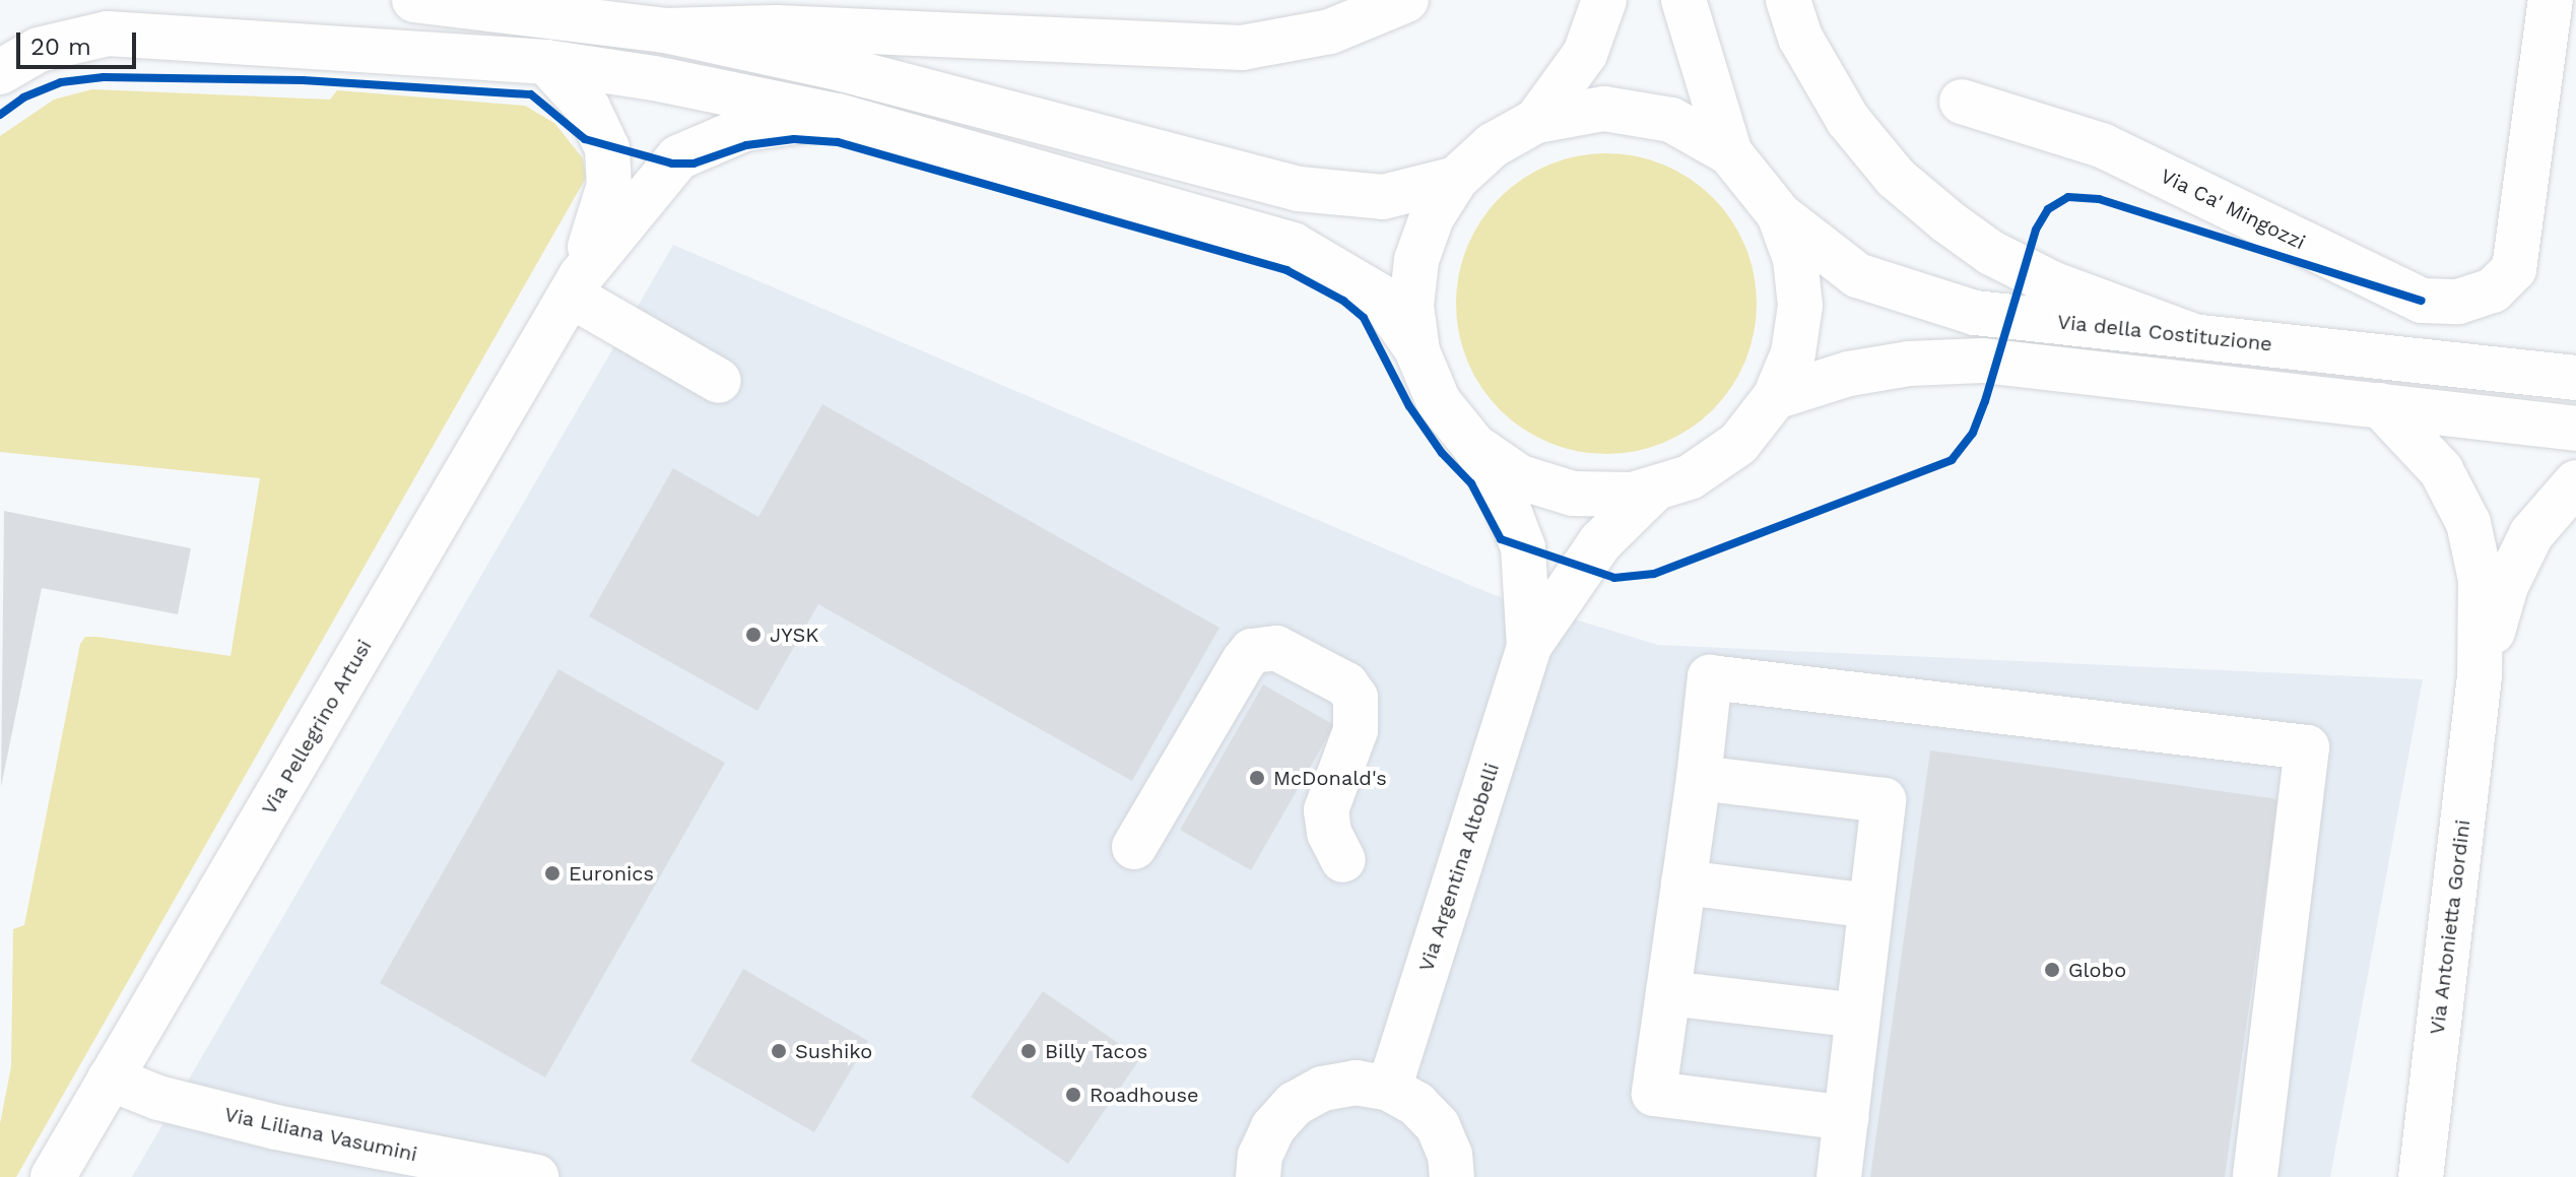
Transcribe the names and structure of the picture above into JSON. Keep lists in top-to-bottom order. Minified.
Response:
{"streets":{"main road":["Via Ca' Mingozzi","Via della Costituzione","Via Pellegrino Artusi","Via Argentina Altobelli","Via Antonietta Gordini","Via Liliana Vasumini"]},"crossings":[["Via Pellegrino Artusi","Via Liliana Vasumini"]],"places":["JYSK","McDonald's","Euronics","Globo","Sushiko","Billy Tacos","Roadhouse"],"scale_bar":"20 m"}
